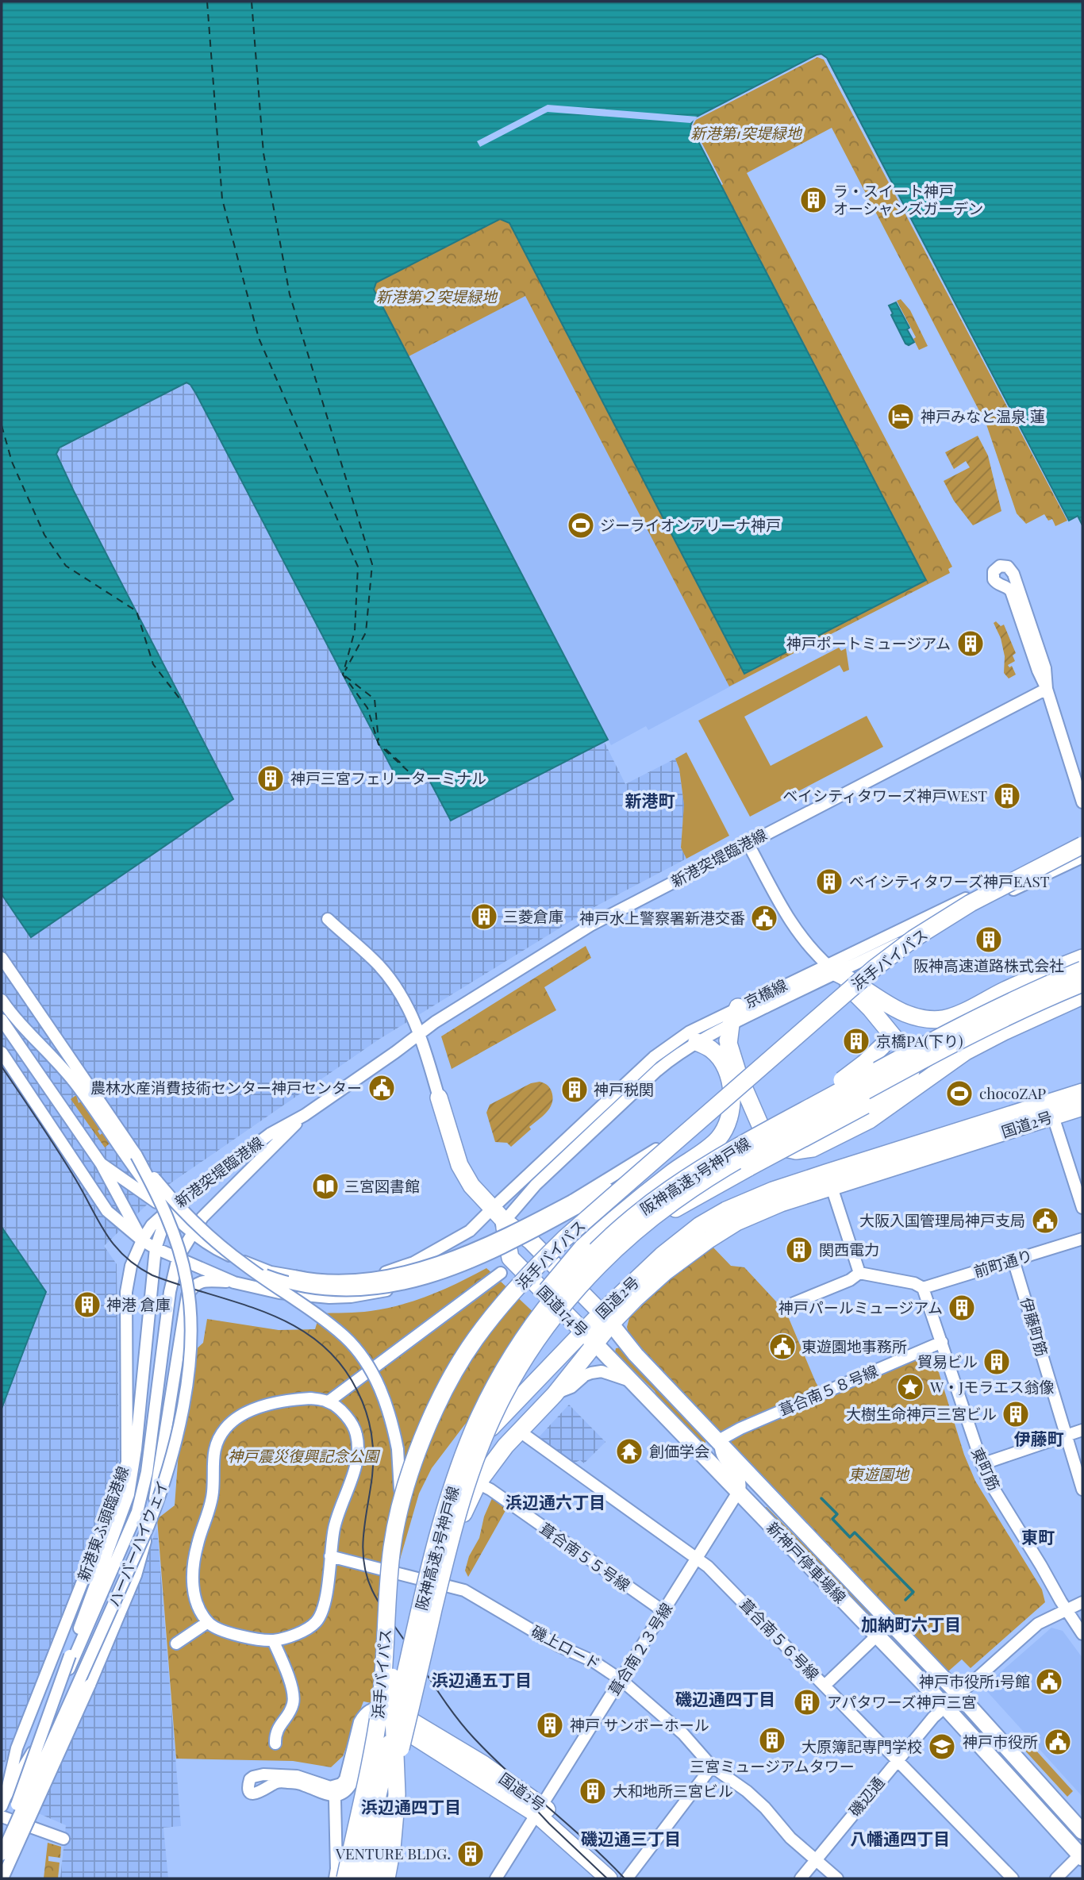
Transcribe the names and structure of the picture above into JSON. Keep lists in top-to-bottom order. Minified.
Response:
{"streets":{"highway":["浜手バイパス","国道2号","阪神高速3号神戸線","国道174号"],"main road":["新神戸停車場線"],"street":["新港突堤臨港線","京橋線","前町通り","伊藤町筋","葺合南５８号線","東町筋","新港東ふ頭臨港線","ハーバーハイウェイ","葺合南５５号線","葺合南５６号線","磯上ロード","葺合南２３号線","磯辺通"]},"crossings":[["新港突堤臨港線","新港東ふ頭臨港線"],["浜手バイパス","京橋線"],["京橋線","国道174号"],["国道2号","国道174号"],["国道2号","葺合南５５号線"],["国道2号","新神戸停車場線"],["国道2号","葺合南５６号線"],["国道2号","磯上ロード"],["国道2号","葺合南２３号線"],["前町通り","伊藤町筋"],["前町通り","東町筋"],["国道174号","新神戸停車場線"],["葺合南５８号線","東町筋"],["葺合南５８号線","新神戸停車場線"],["東町筋","磯辺通"],["葺合南５５号線","葺合南２３号線"],["新神戸停車場線","葺合南２３号線"],["新神戸停車場線","磯辺通"],["葺合南５６号線","葺合南２３号線"],["葺合南５６号線","磯辺通"],["磯上ロード","葺合南２３号線"],["磯上ロード","磯辺通"]],"districts":["新港町","伊藤町","浜辺通六丁目","東町","加納町六丁目","浜辺通五丁目","磯辺通四丁目","浜辺通四丁目","磯辺通三丁目","八幡通四丁目"],"parks":["新港第1突堤緑地","新港第２突堤緑地","神戸震災復興記念公園","東遊園地"],"places":{"building":["ラ・スイート神戸 オーシャンズガーデン","神戸ポートミュージアム","神戸三宮フェリーターミナル","ベイシティタワーズ神戸WEST","ベイシティタワーズ神戸EAST","三菱倉庫","阪神高速道路株式会社","京橋PA(下り)","神戸税関","関西電力","神港 倉庫","神戸パールミュージアム","貿易ビル","大樹生命神戸三宮ビル","アパタワーズ神戸三宮","神戸 サンボーホール","三宮ミュージアムタワー","大和地所三宮ビル","VENTURE BLDG."],"hotel":["神戸みなと温泉 蓮"],"sports":["ジーライオンアリーナ神戸","chocoZAP"],"public building":["神戸水上警察署新港交番","農林水産消費技術センター神戸センター","大阪入国管理局神戸支局","東遊園地事務所","神戸市役所1号館","神戸市役所"],"library":["三宮図書館"],"place":["W・Jモラエス翁像"],"temple":["創価学会"],"school or university":["大原簿記専門学校"]}}
